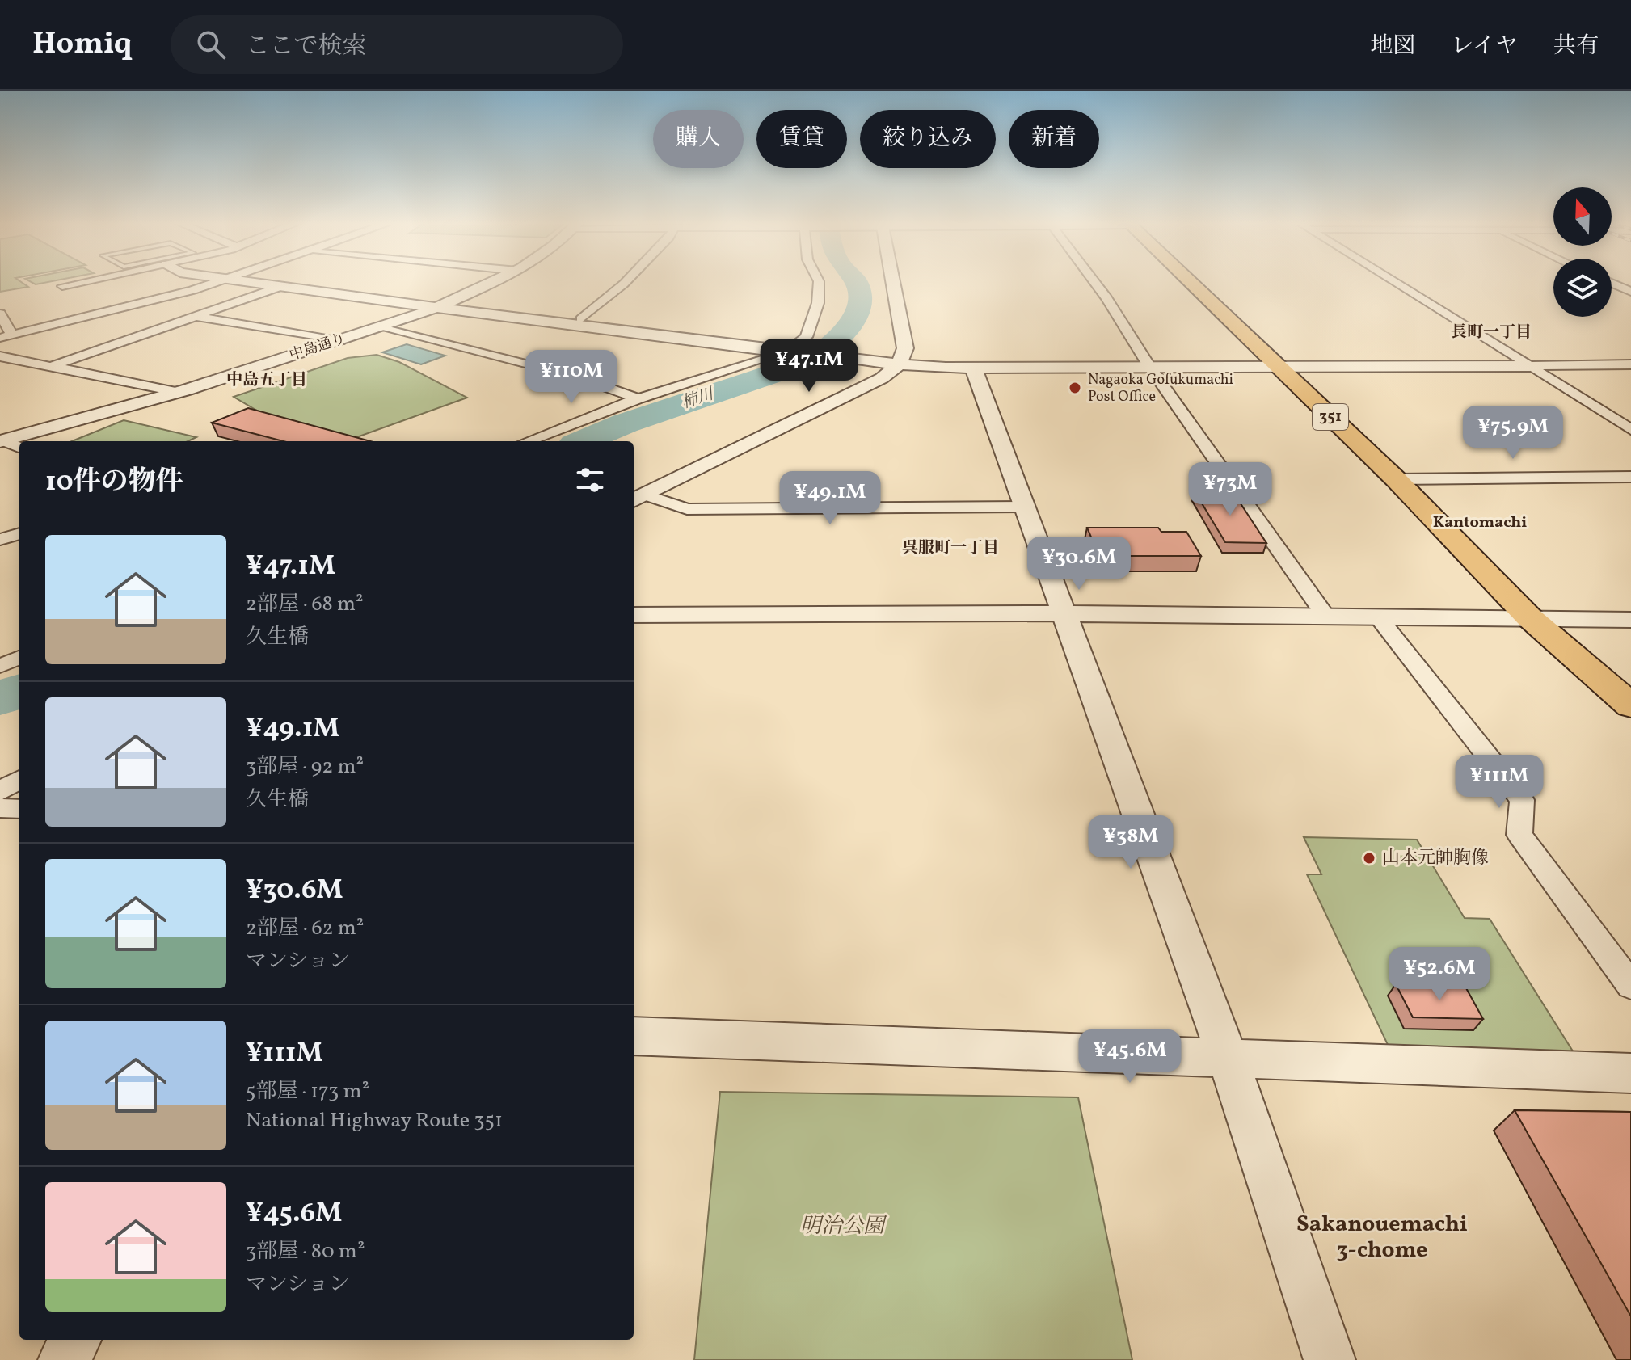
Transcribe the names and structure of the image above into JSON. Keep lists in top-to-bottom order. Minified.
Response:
{"streets":{"highway":["351"],"street":["中島通り"]},"districts":["長町一丁目","中島五丁目","Kantomachi","呉服町一丁目","Sakanouemachi 3-chome"],"water":["柿川"],"parks":["明治公園"],"places":["Nagaoka Gofukumachi Post Office","山本元帥胸像"],"north":"top","page":{"header":"Homiq","search":"ここで検索","nav":["地図","レイヤ","共有"],"chip":["購入","賃貸","絞り込み","新着"],"price":["¥47.1M","¥110M","¥75.9M","¥73M","¥49.1M","¥30.6M","¥111M","¥38M","¥52.6M","¥45.6M"],"heading":"10件の物件","list":[{"name":"¥47.1M","note":"2部屋 · 68 m² · 久生橋"},{"name":"¥49.1M","note":"3部屋 · 92 m² · 久生橋"},{"name":"¥30.6M","note":"2部屋 · 62 m² · マンション"},{"name":"¥111M","note":"5部屋 · 173 m² · National Highway Route 351"},{"name":"¥45.6M","note":"3部屋 · 80 m² · マンション"}]}}
